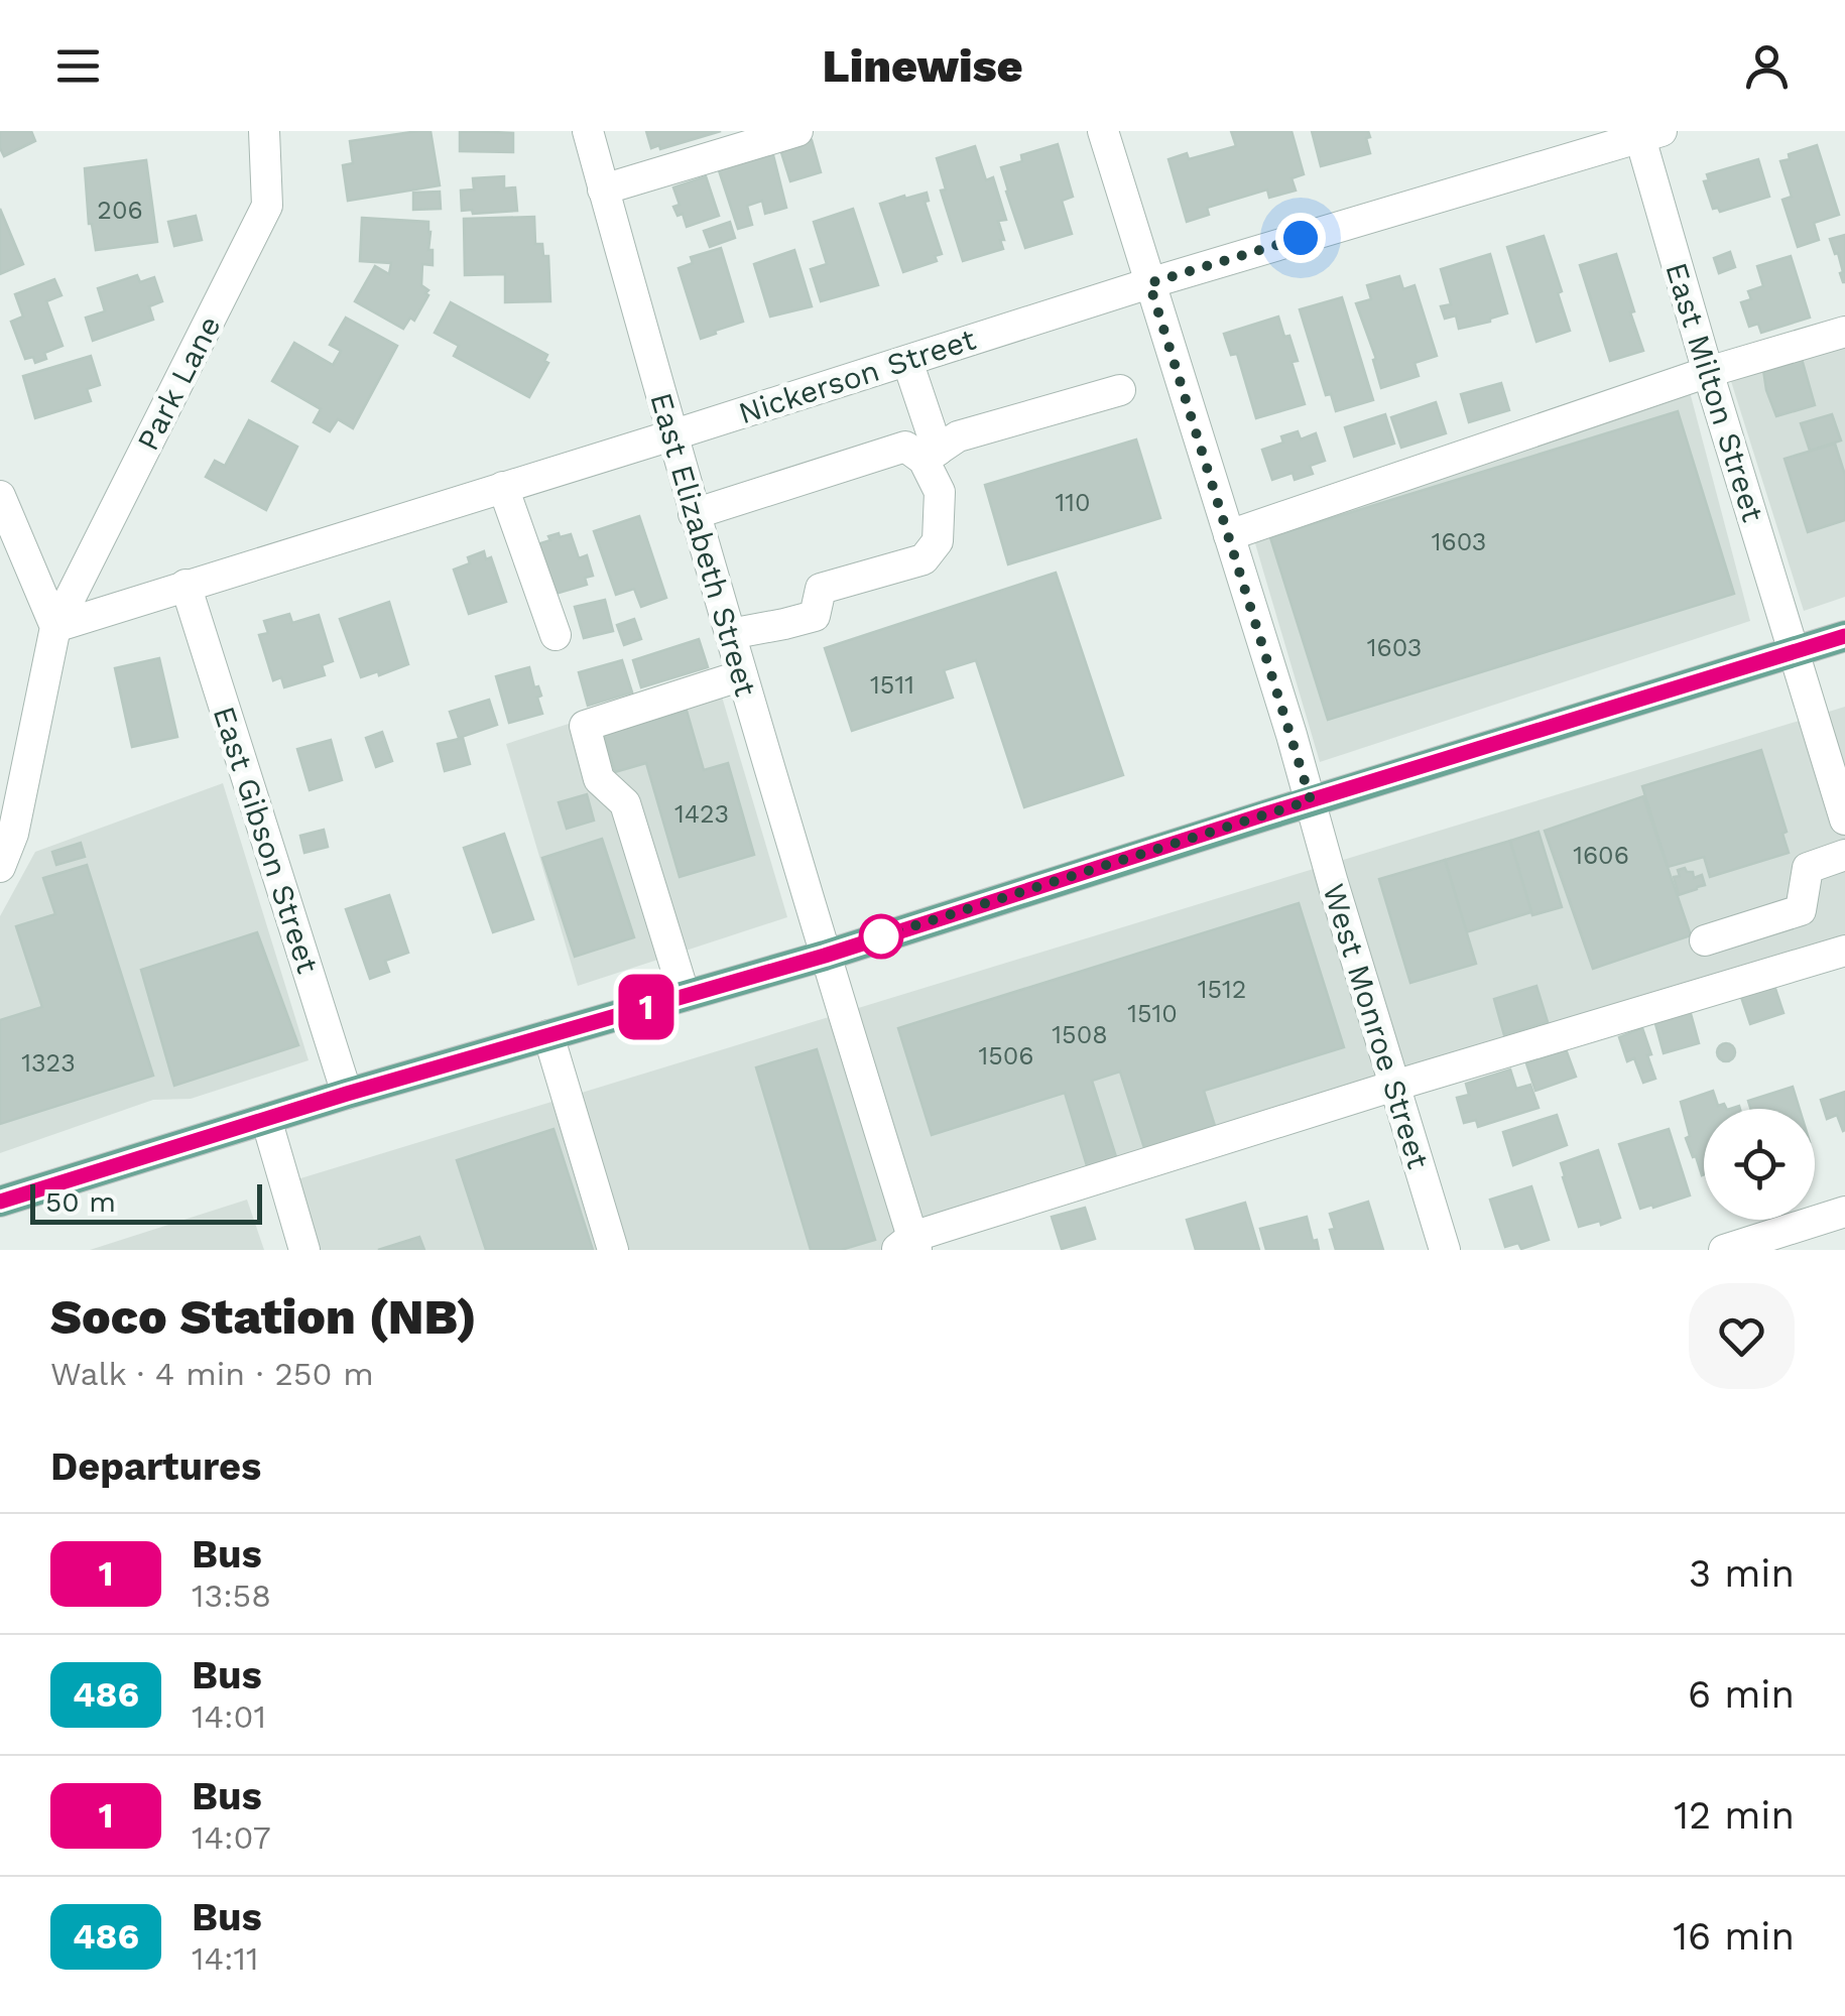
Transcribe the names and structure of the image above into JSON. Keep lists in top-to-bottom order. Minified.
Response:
{"streets":{"street":["Nickerson Street","Park Lane","East Milton Street","East Elizabeth Street","East Gibson Street","West Monroe Street"]},"crossings":[["Nickerson Street","Park Lane"],["Nickerson Street","East Milton Street"],["Nickerson Street","East Elizabeth Street"],["Nickerson Street","East Gibson Street"],["Nickerson Street","West Monroe Street"]],"lines":["bus line 1"],"house_numbers":["206","110","1603","1603","1511","1423","1606","1512","1510","1508","1506","1323"],"scale_bar":"50 m","page":{"header":"Linewise","on_map":"1","scale":"50 m","heading":[["Soco Station (NB)","Walk · 4 min · 250 m"],"Departures"],"list":[{"mark":"1","name":"Bus","note":"13:58","value":"3 min"},{"mark":"486","name":"Bus","note":"14:01","value":"6 min"},{"mark":"1","name":"Bus","note":"14:07","value":"12 min"},{"mark":"486","name":"Bus","note":"14:11","value":"16 min"}]}}
